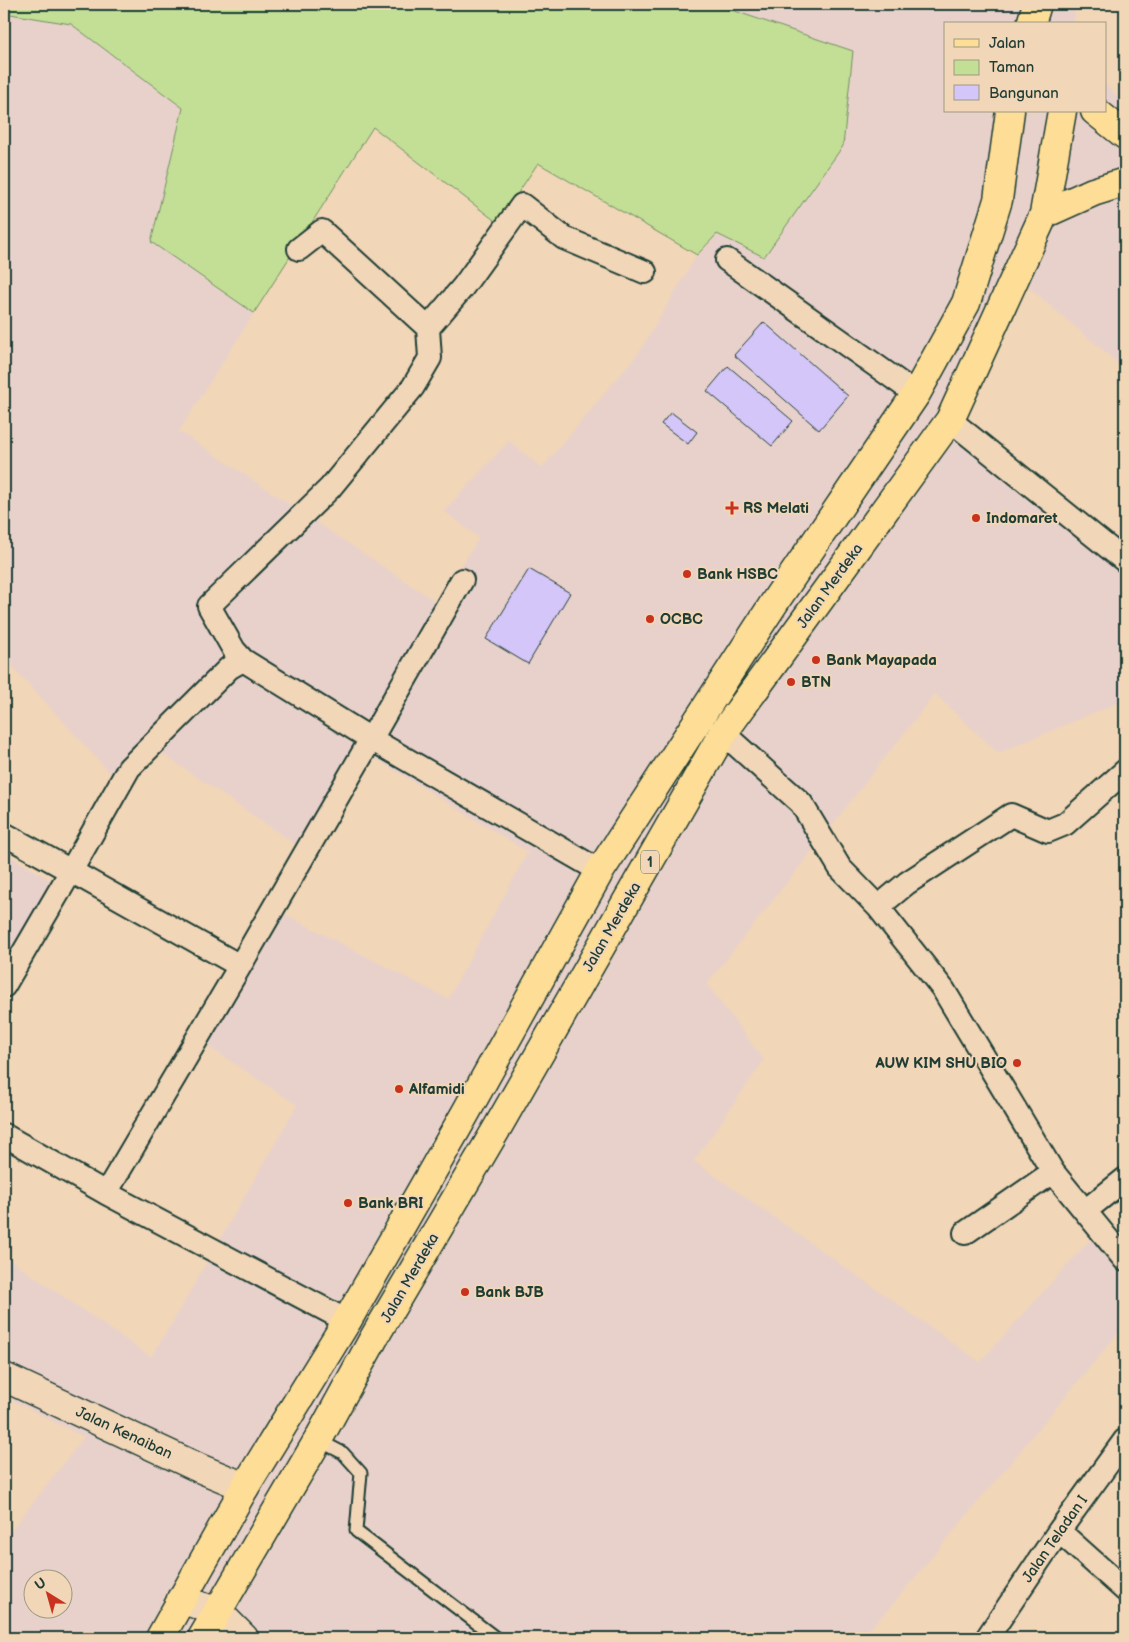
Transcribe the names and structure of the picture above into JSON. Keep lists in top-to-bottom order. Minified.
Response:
{"streets":{"main road":["Jalan Merdeka","1"],"street":["Jalan Kenaiban","Jalan Teladan I"]},"places":{"health":["RS Melati"],"other":["Indomaret","Bank HSBC","OCBC","Bank Mayapada","BTN","AUW KIM SHU BIO","Alfamidi","Bank BRI","Bank BJB"]},"legend":["Jalan","Taman","Bangunan"],"north":"top left"}
